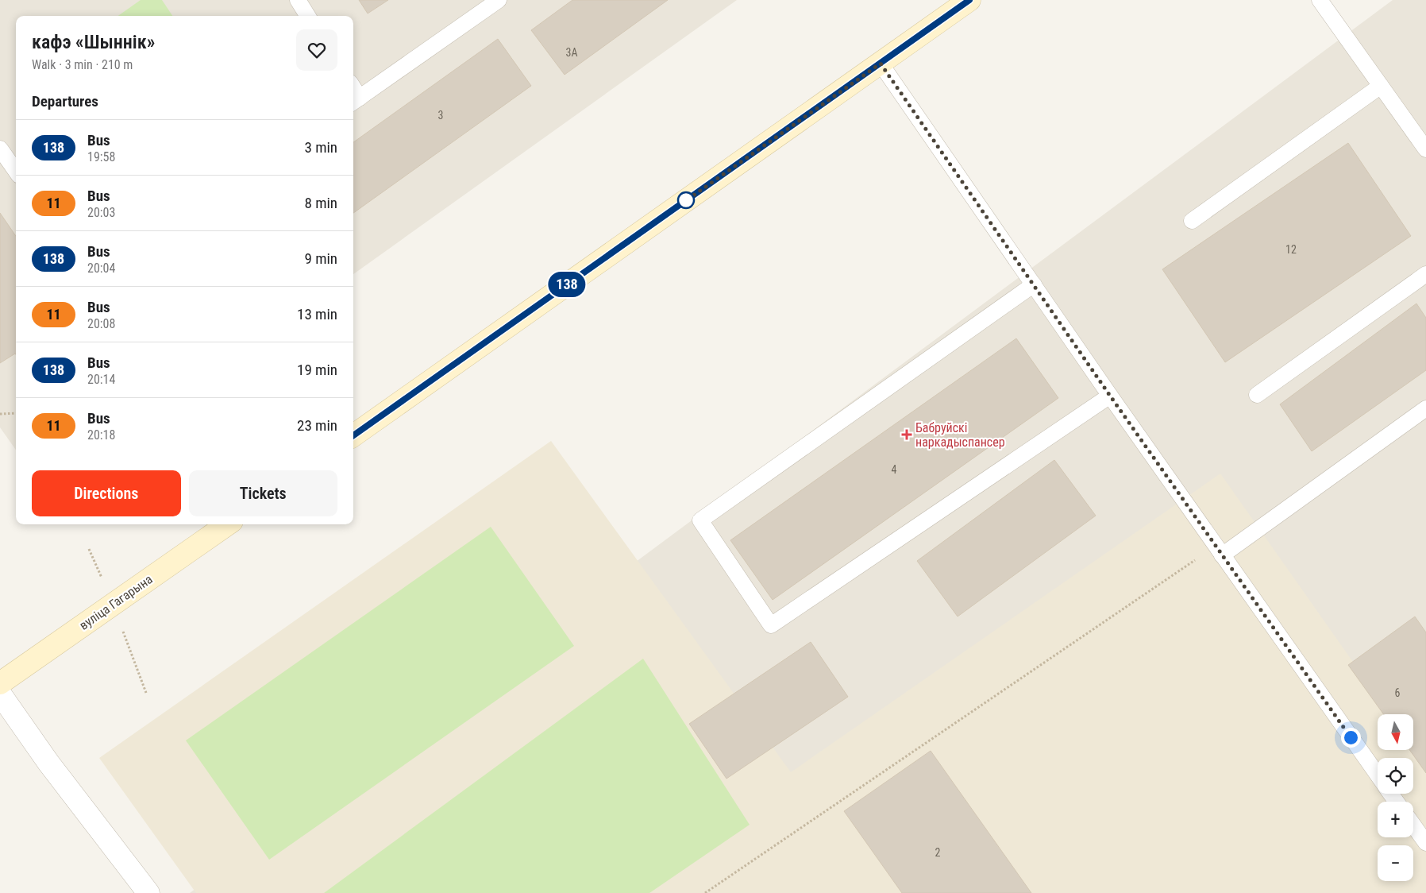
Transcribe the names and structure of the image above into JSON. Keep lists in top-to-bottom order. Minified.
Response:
{"streets":{"main road":["вуліца Гагарына"]},"places":{"health":["Бабруйскі наркадыспансер"]},"lines":["bus line 138"],"house_numbers":["3А","3","12","4","6","2"],"north":"bottom","page":{"on_map":"138","heading":[["кафэ «Шыннік»","Walk · 3 min · 210 m"],"Departures"],"list":[{"mark":"138","name":"Bus","note":"19:58","value":"3 min"},{"mark":"11","name":"Bus","note":"20:03","value":"8 min"},{"mark":"138","name":"Bus","note":"20:04","value":"9 min"},{"mark":"11","name":"Bus","note":"20:08","value":"13 min"},{"mark":"138","name":"Bus","note":"20:14","value":"19 min"},{"mark":"11","name":"Bus","note":"20:18","value":"23 min"}],"buttons":["Directions","Tickets"],"map_buttons":["+","−"]}}
